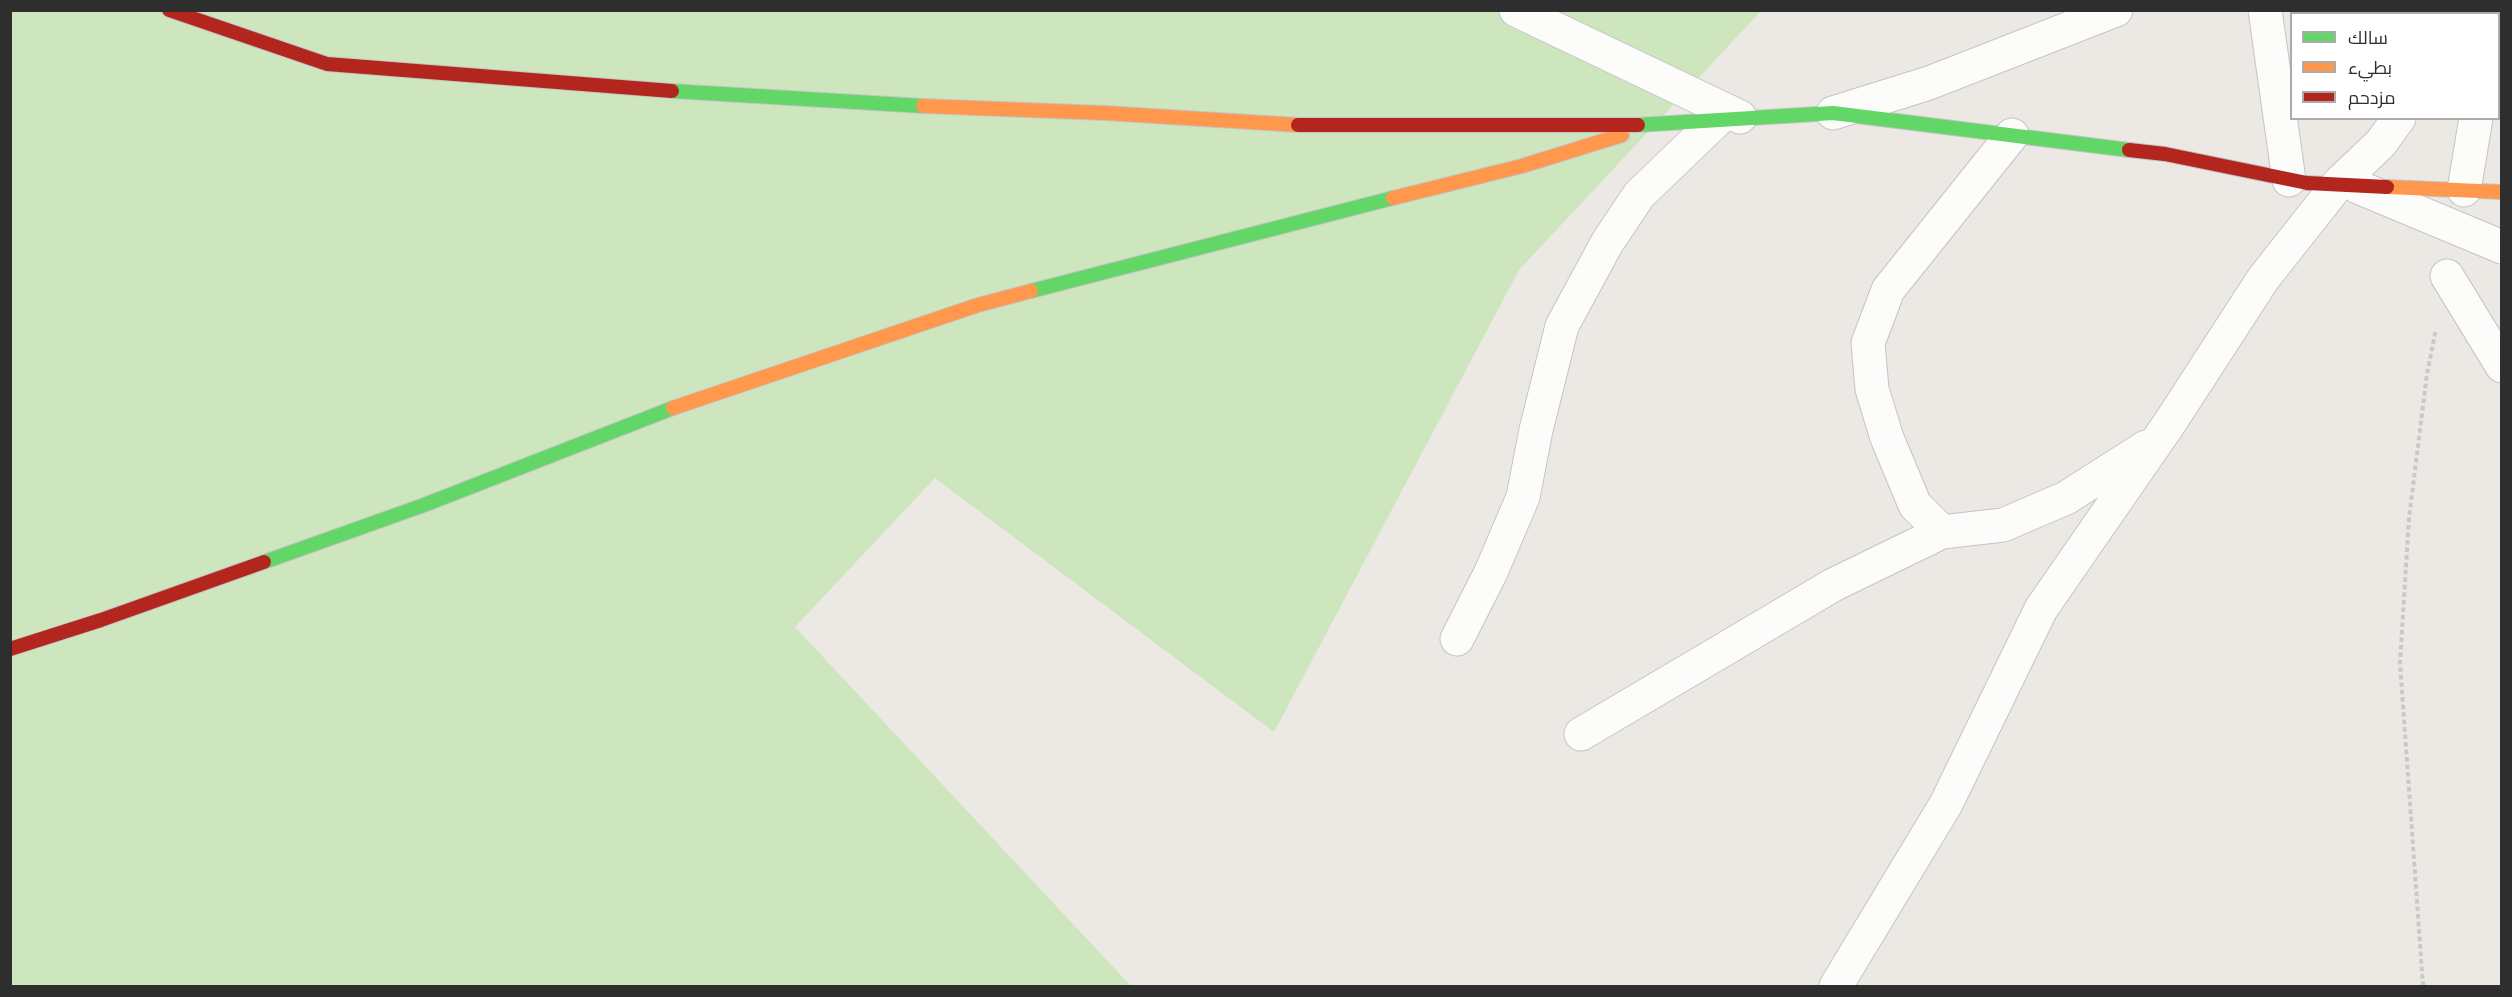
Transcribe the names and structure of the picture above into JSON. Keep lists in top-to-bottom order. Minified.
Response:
{"legend":["سالك","بطيء","مزدحم"]}
